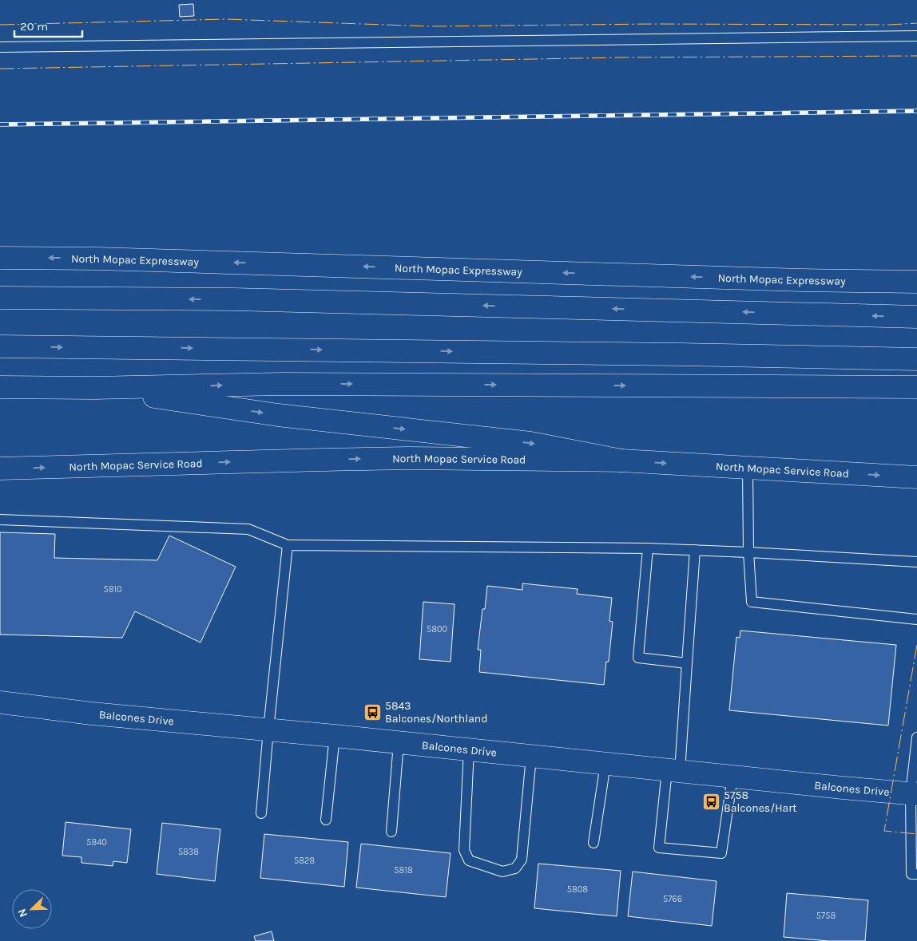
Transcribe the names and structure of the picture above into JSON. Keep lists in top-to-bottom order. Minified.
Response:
{"streets":{"main road":["North Mopac Expressway","North Mopac Service Road","Balcones Drive"]},"places":{"bus stop":["5843 Balcones/Northland","5758 Balcones/Hart"]},"house_numbers":["5810","5800","5840","5838","5828","5818","5808","5766","5758"],"scale_bar":"20 m","north":"bottom left"}
